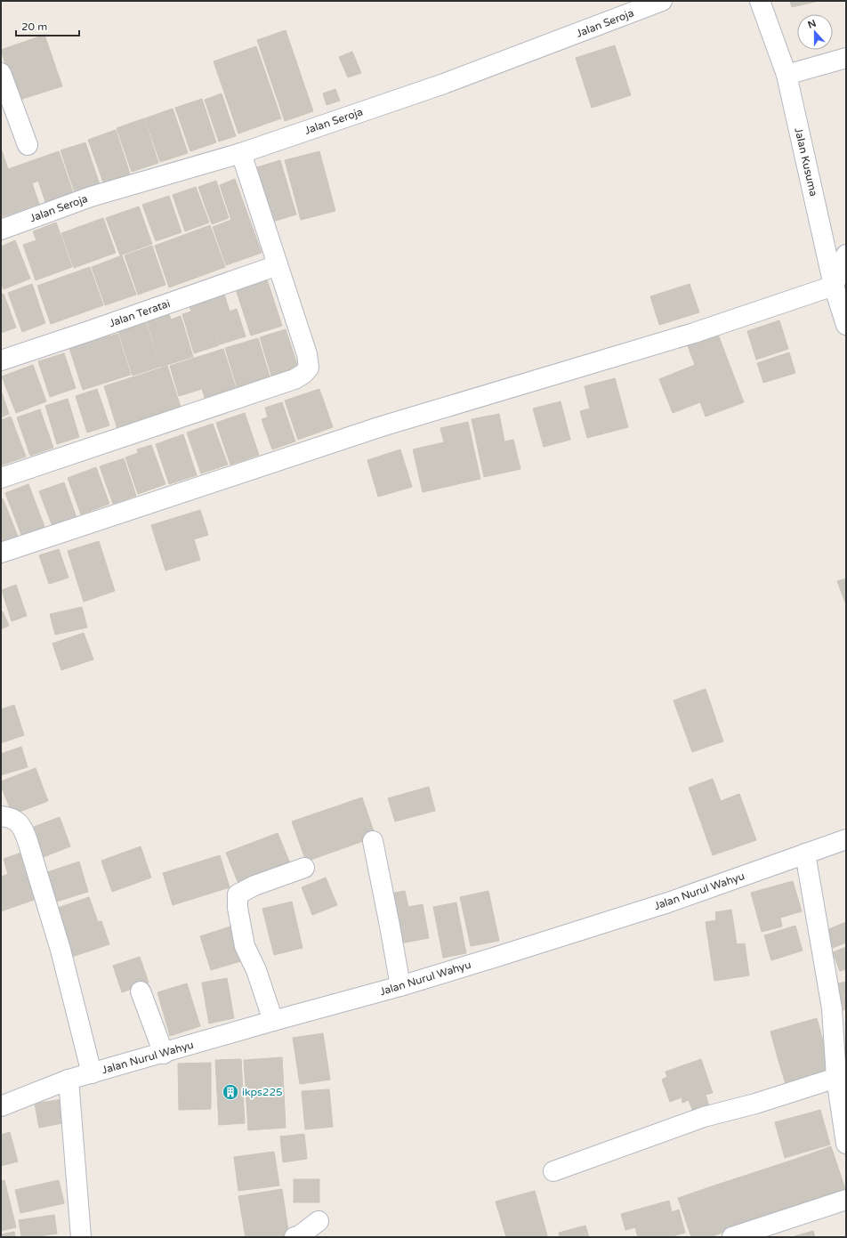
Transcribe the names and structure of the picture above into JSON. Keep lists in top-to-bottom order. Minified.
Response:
{"streets":{"street":["Jalan Seroja","Jalan Kusuma","Jalan Teratai","Jalan Nurul Wahyu"]},"places":{"building":["ikps225"]},"scale_bar":"20 m","north":"top"}
